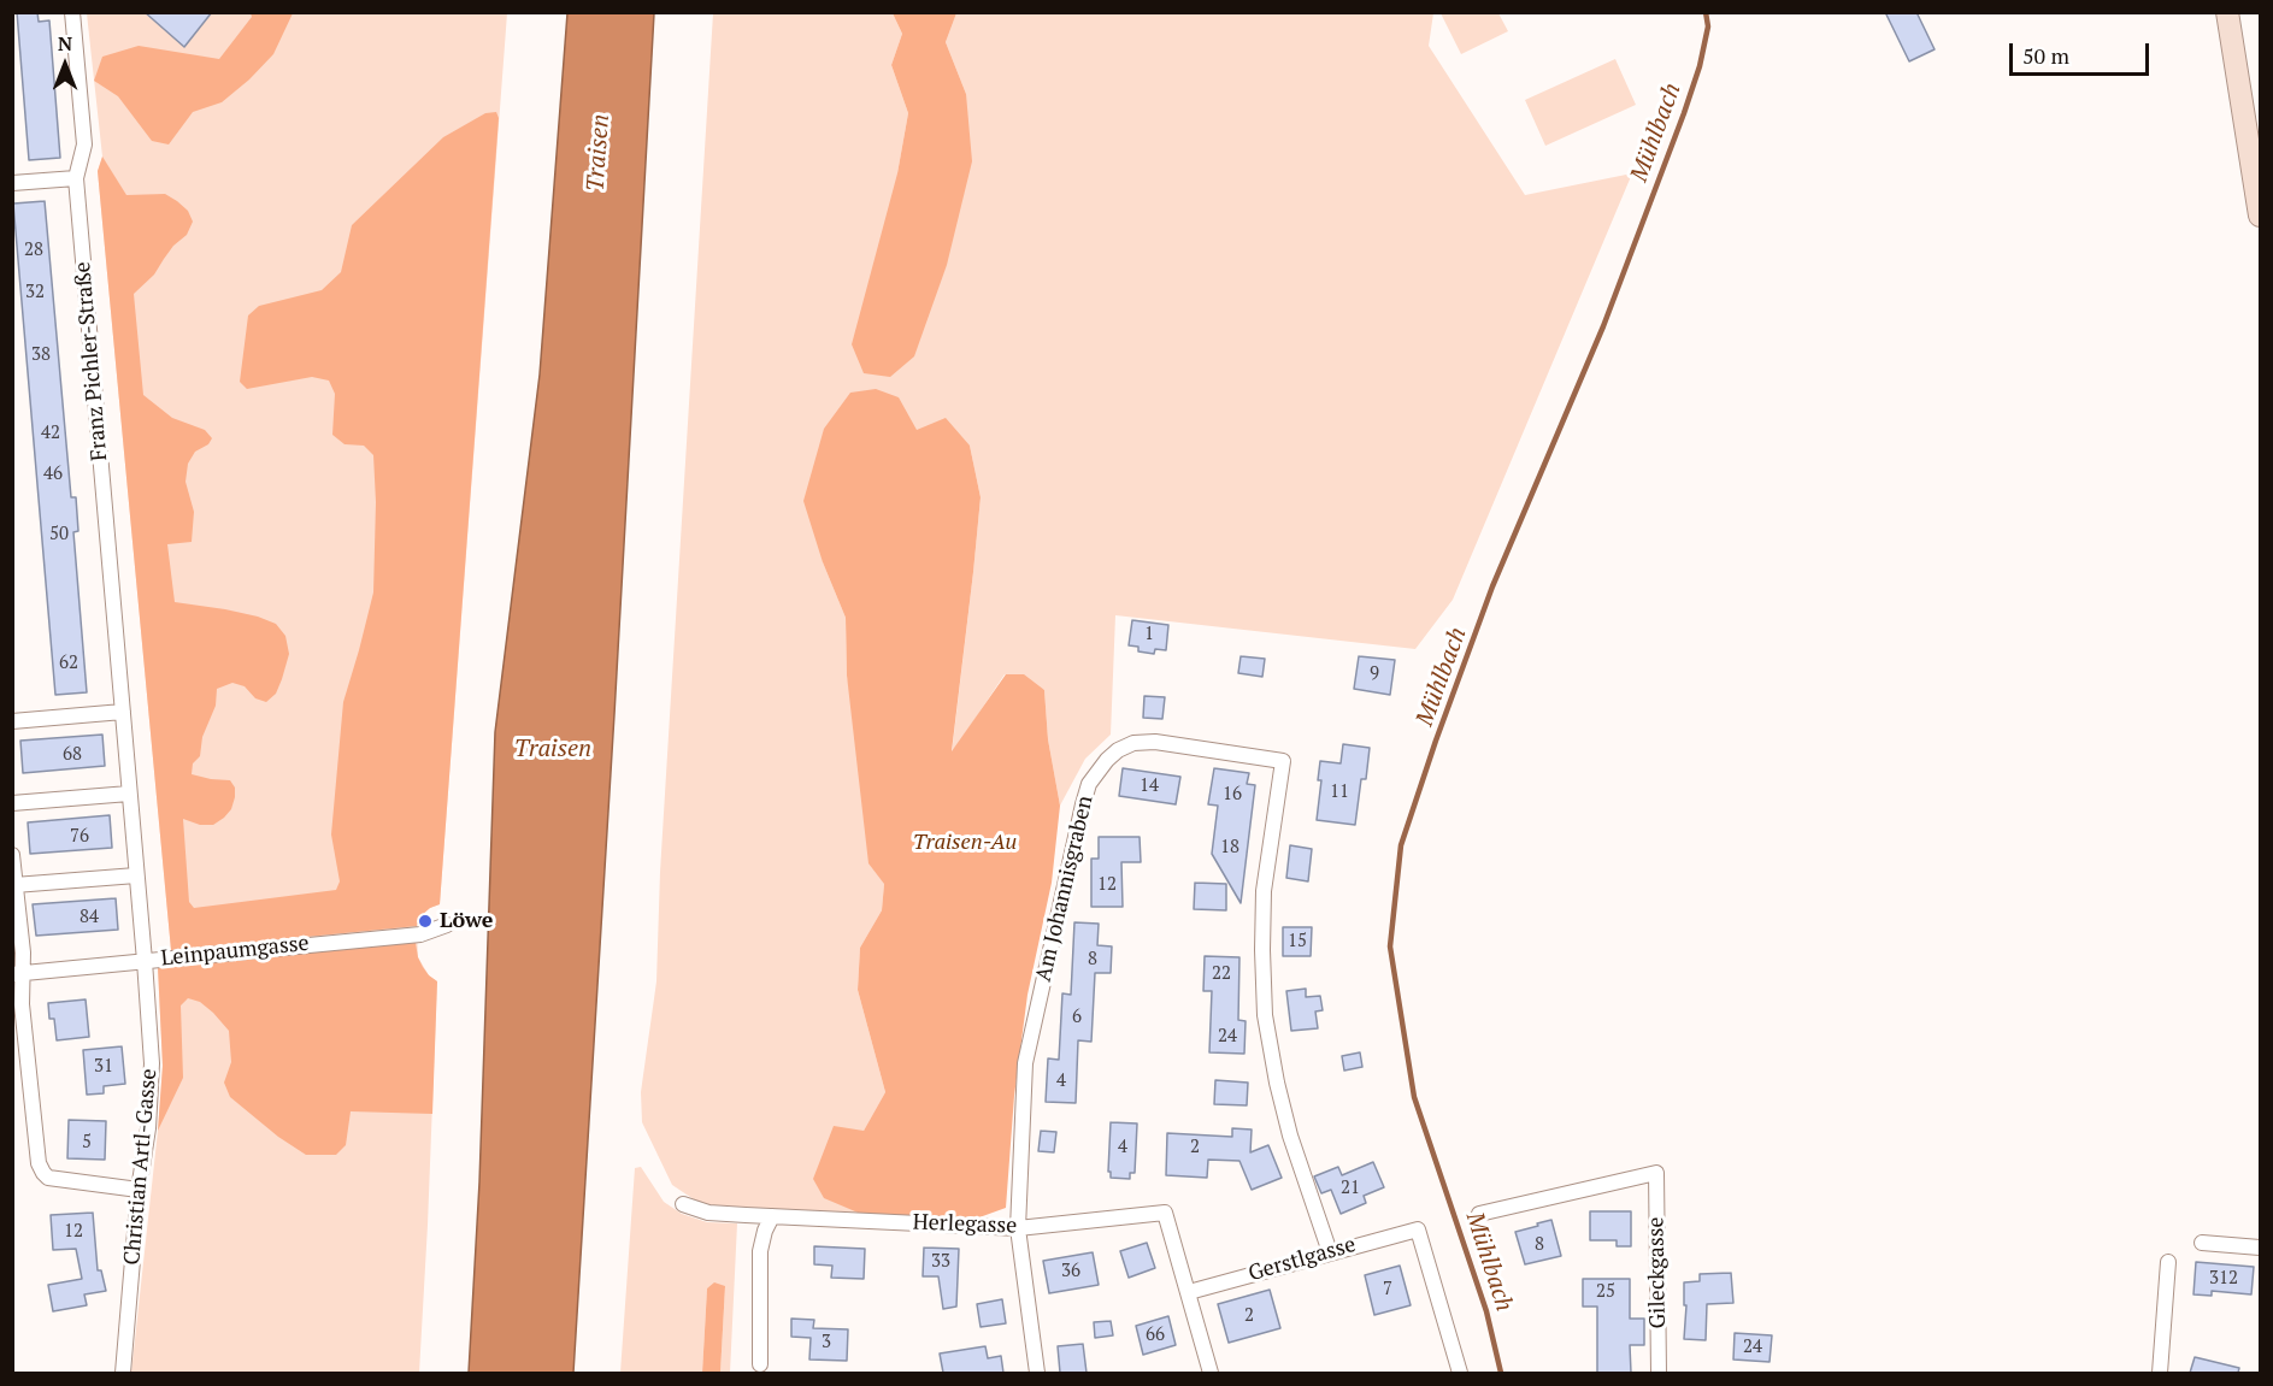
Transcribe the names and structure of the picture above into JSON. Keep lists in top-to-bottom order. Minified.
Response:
{"streets":{"street":["Franz Pichler-Straße","Am Johannisgraben","Leinpaumgasse","Christian Artl-Gasse","Herlegasse","Gerstlgasse","Gileckgasse"]},"crossings":[["Franz Pichler-Straße","Leinpaumgasse"],["Franz Pichler-Straße","Christian Artl-Gasse"],["Am Johannisgraben","Herlegasse"],["Am Johannisgraben","Gerstlgasse"],["Leinpaumgasse","Christian Artl-Gasse"],["Herlegasse","Gerstlgasse"]],"water":["Mühlbach","Traisen"],"parks":["Traisen-Au"],"places":["Löwe"],"house_numbers":["28","32","38","42","46","50","1","62","9","68","14","11","16","76","18","12","84","15","8","22","6","24","31","4","5","4","2","21","12","8","33","36","312","7","25","2","66","3","24"],"scale_bar":"50 m","north":"top"}
